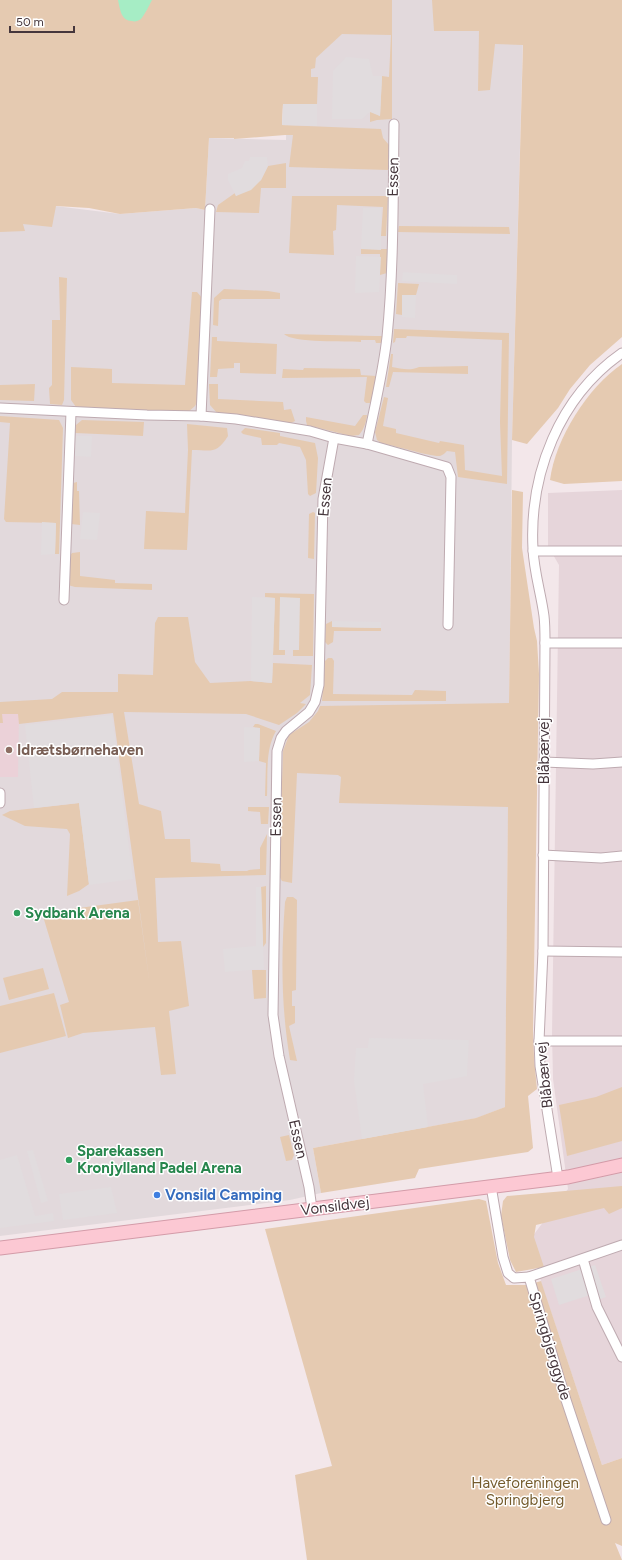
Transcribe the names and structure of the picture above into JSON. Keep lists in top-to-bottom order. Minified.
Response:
{"streets":{"main road":["Vonsildvej"],"street":["Essen","Blåbærvej","Springbjerggyde"]},"crossings":[["Essen","Vonsildvej"],["Blåbærvej","Vonsildvej"],["Vonsildvej","Springbjerggyde"]],"parks":["Haveforeningen Springbjerg"],"places":["Idrætsbørnehaven","Sydbank Arena","Sparekassen Kronjylland Padel Arena","Vonsild Camping"],"scale_bar":"50 m"}
